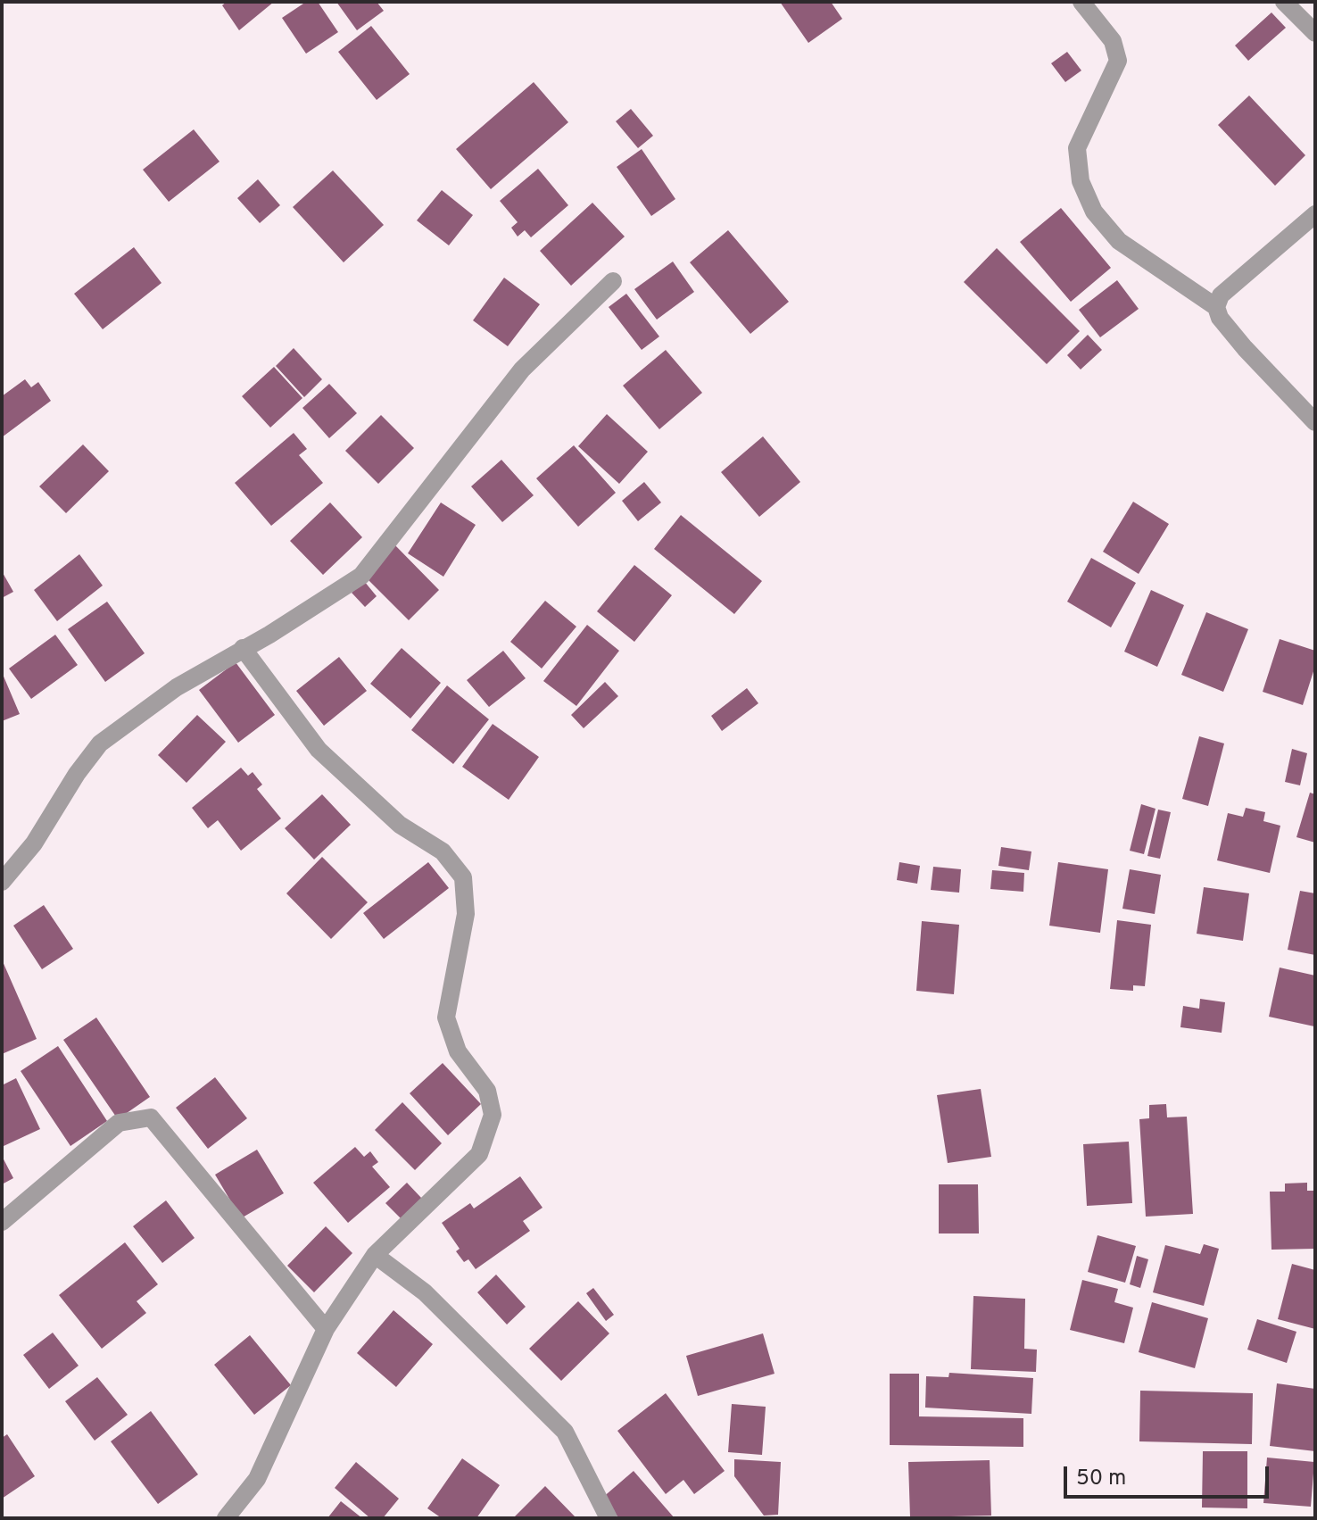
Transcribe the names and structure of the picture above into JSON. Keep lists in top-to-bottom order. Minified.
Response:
{"scale_bar":"50 m"}
